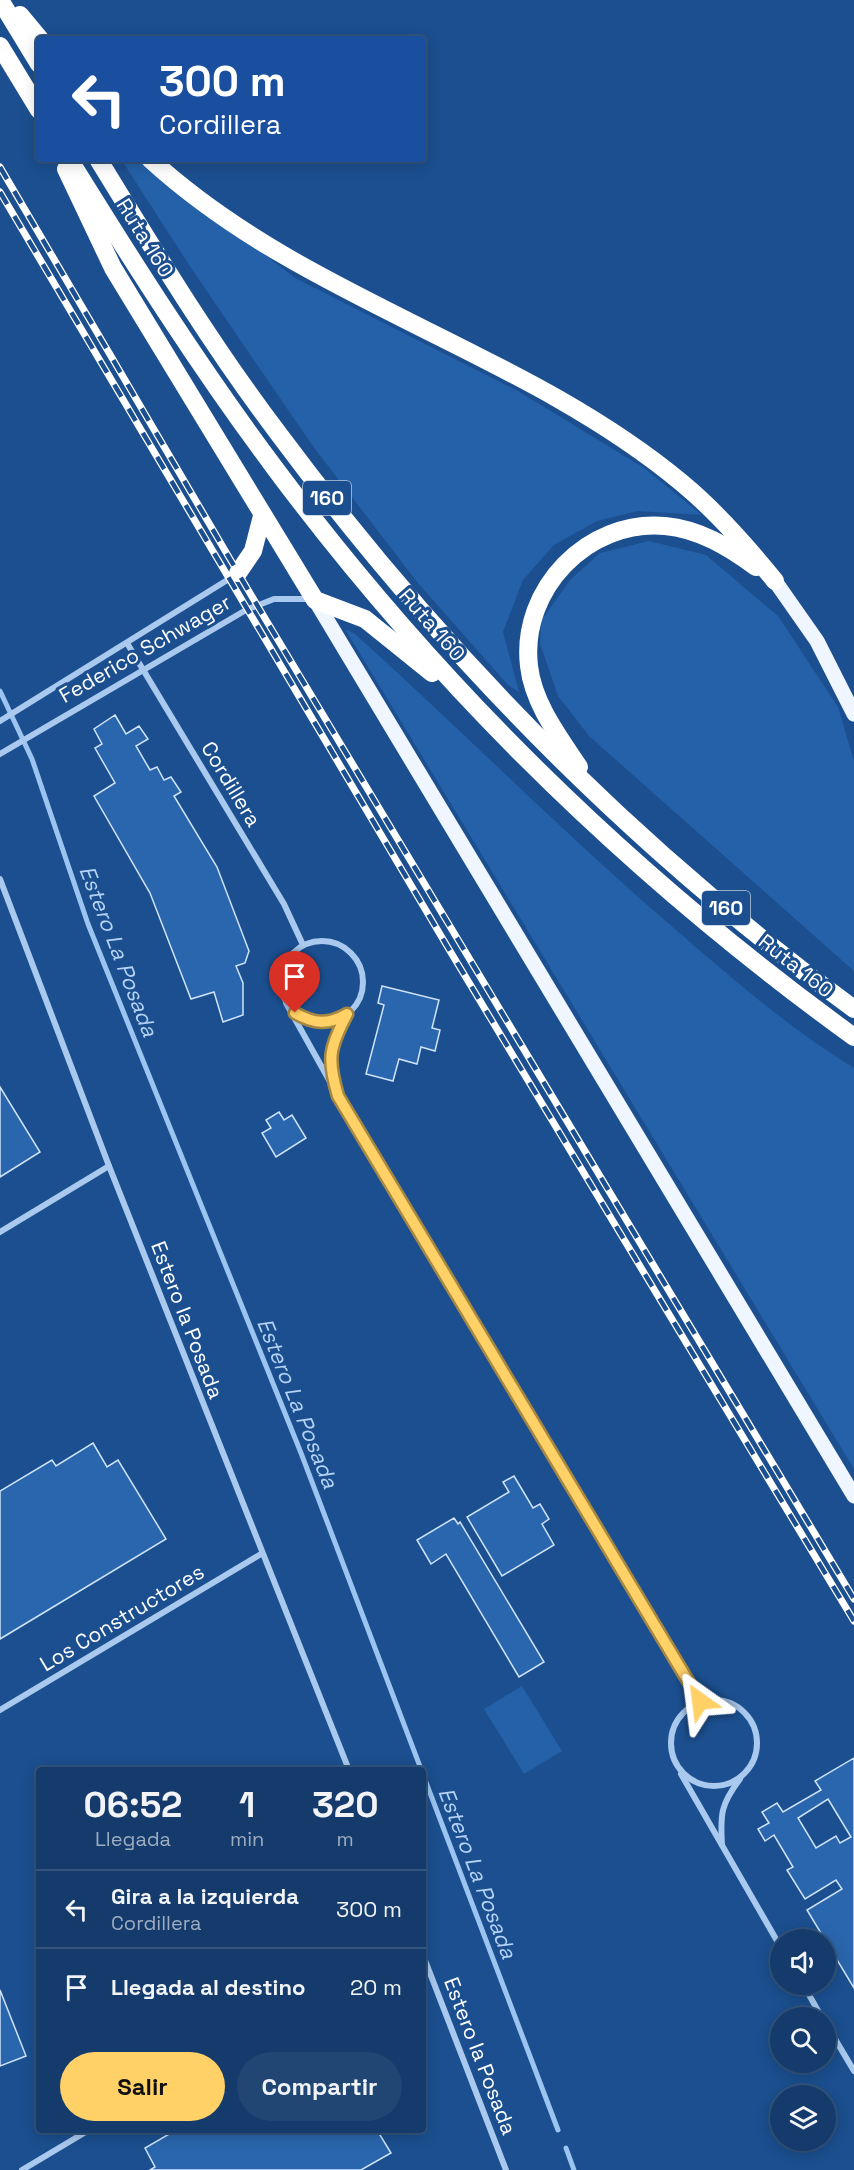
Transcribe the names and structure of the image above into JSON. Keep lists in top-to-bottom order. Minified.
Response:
{"streets":{"highway":["Ruta 160","160"],"street":["Federico Schwager","Cordillera","Estero la Posada","Los Constructores"]},"crossings":[["Federico Schwager","Cordillera"],["Estero la Posada","Los Constructores"]],"water":["Estero La Posada"],"page":{"turn":["300 m","Cordillera"],"eta":["06:52","Llegada","1","min","320","m"],"list":[{"name":"Gira a la izquierda","note":"Cordillera","value":"300 m"},{"name":"Llegada al destino","value":"20 m"}],"buttons":["Salir","Compartir"]}}
